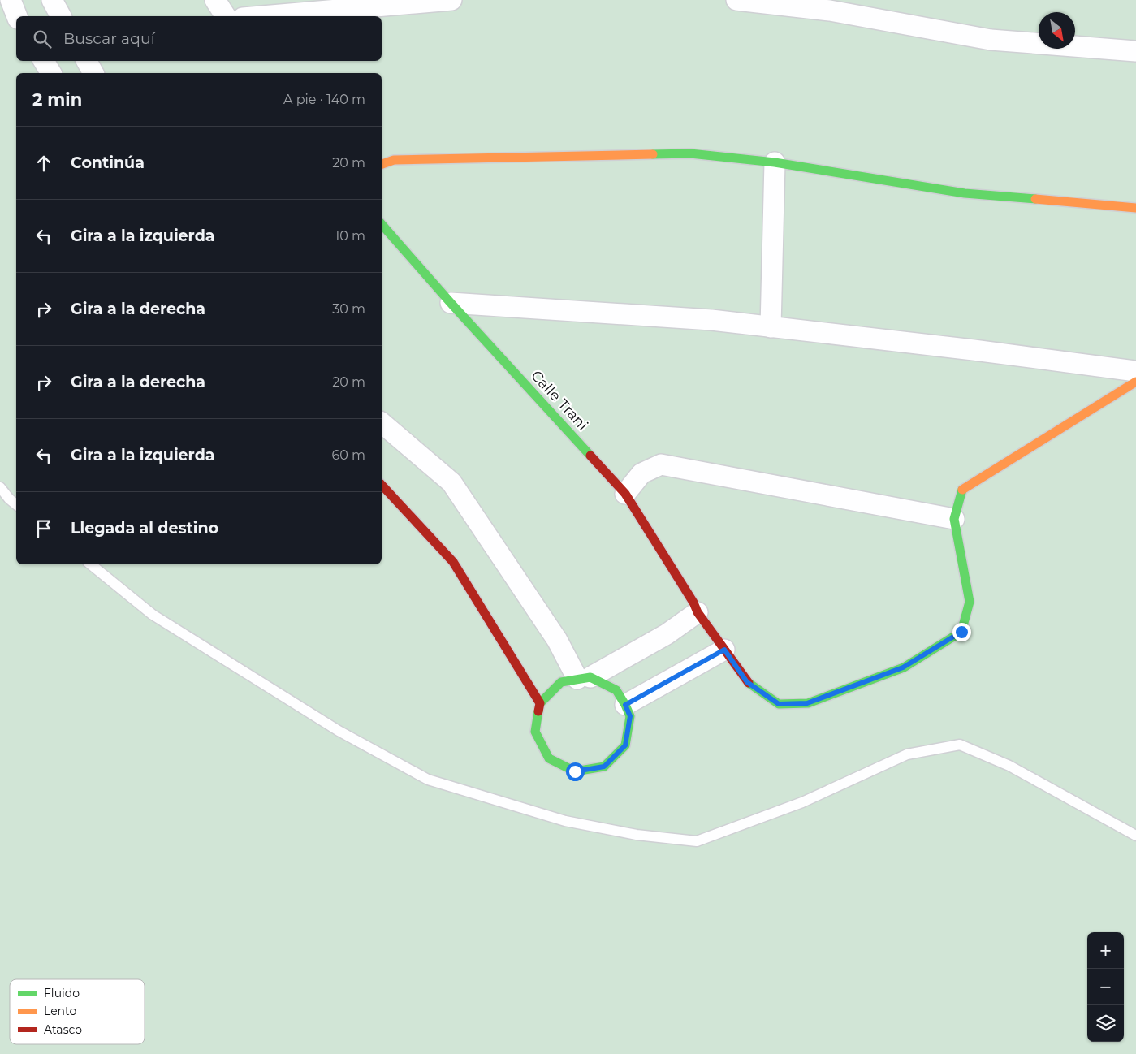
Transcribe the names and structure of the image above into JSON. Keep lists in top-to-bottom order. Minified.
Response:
{"streets":{"street":["Calle Trani"]},"legend":["Fluido","Lento","Atasco"],"north":"bottom right","page":{"search":"Buscar aquí","heading":["2 min","A pie · 140 m"],"list":[["Continúa","20 m"],["Gira a la izquierda","10 m"],["Gira a la derecha","30 m"],["Gira a la derecha","20 m"],["Gira a la izquierda","60 m"],"Llegada al destino"],"map_buttons":["+","−"]}}
